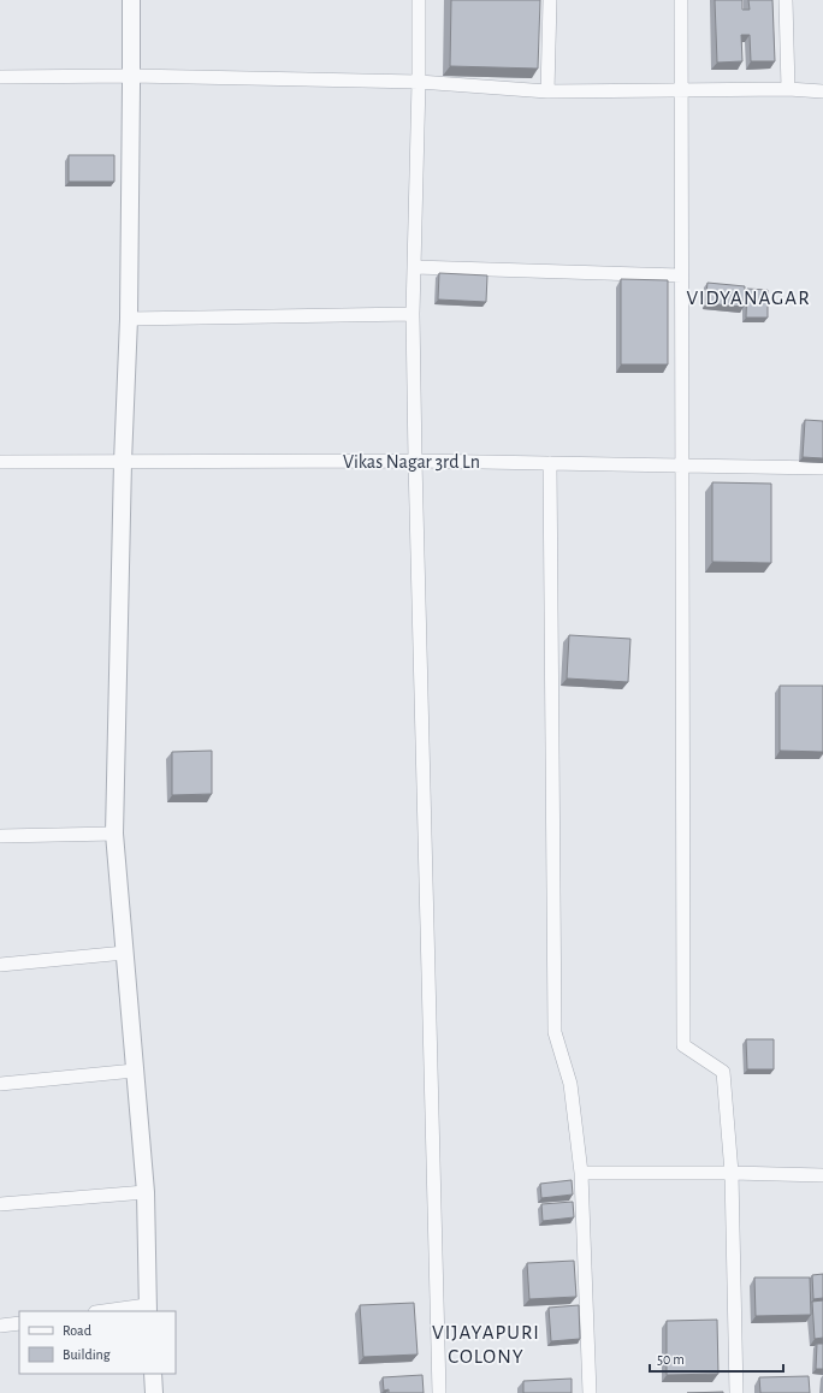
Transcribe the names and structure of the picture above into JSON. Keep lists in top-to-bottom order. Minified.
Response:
{"streets":{"street":["Vikas Nagar 3rd Ln"]},"districts":["VIDYANAGAR","VIJAYAPURI COLONY"],"legend":["Road","Building"],"scale_bar":"50 m"}
